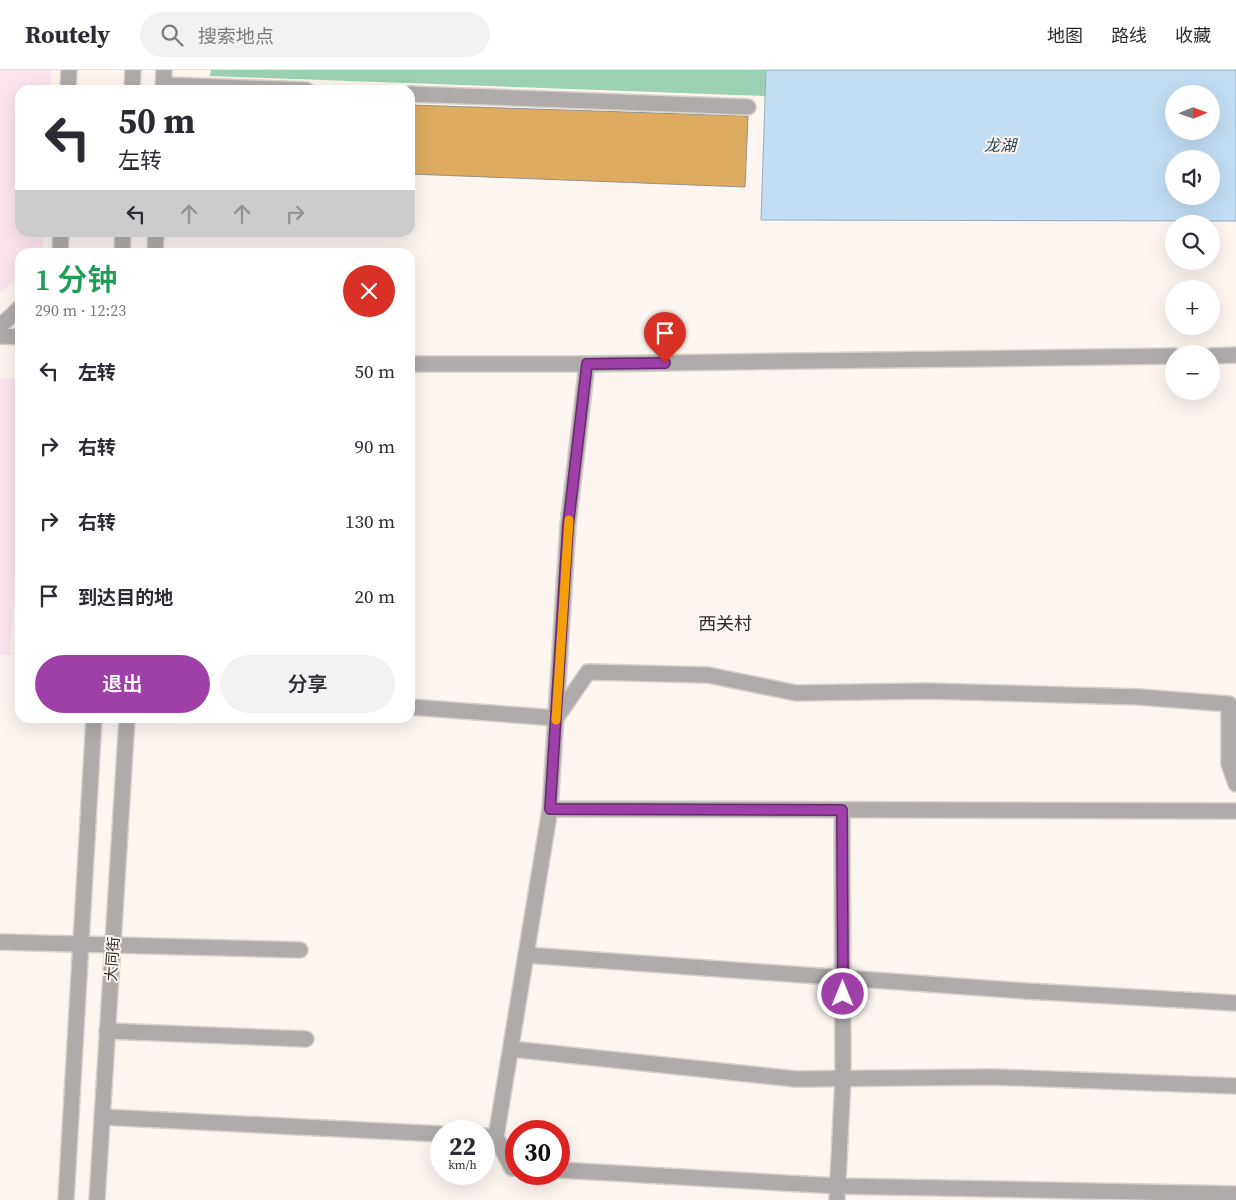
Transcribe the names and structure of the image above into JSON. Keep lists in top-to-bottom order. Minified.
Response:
{"streets":{"street":["大同街"]},"districts":["西关村"],"water":["龙湖"],"north":"right","page":{"header":"Routely","search":"搜索地点","nav":["地图","路线","收藏"],"map_buttons":["+","−"],"turn":["50 m","左转"],"heading":["1 分钟","290 m · 12:23"],"list":[{"name":"左转","value":"50 m"},{"name":"右转","value":"90 m"},{"name":"右转","value":"130 m"},{"name":"到达目的地","value":"20 m"}],"buttons":["退出","分享"],"speed":"22 km/h","limit":"30"}}
